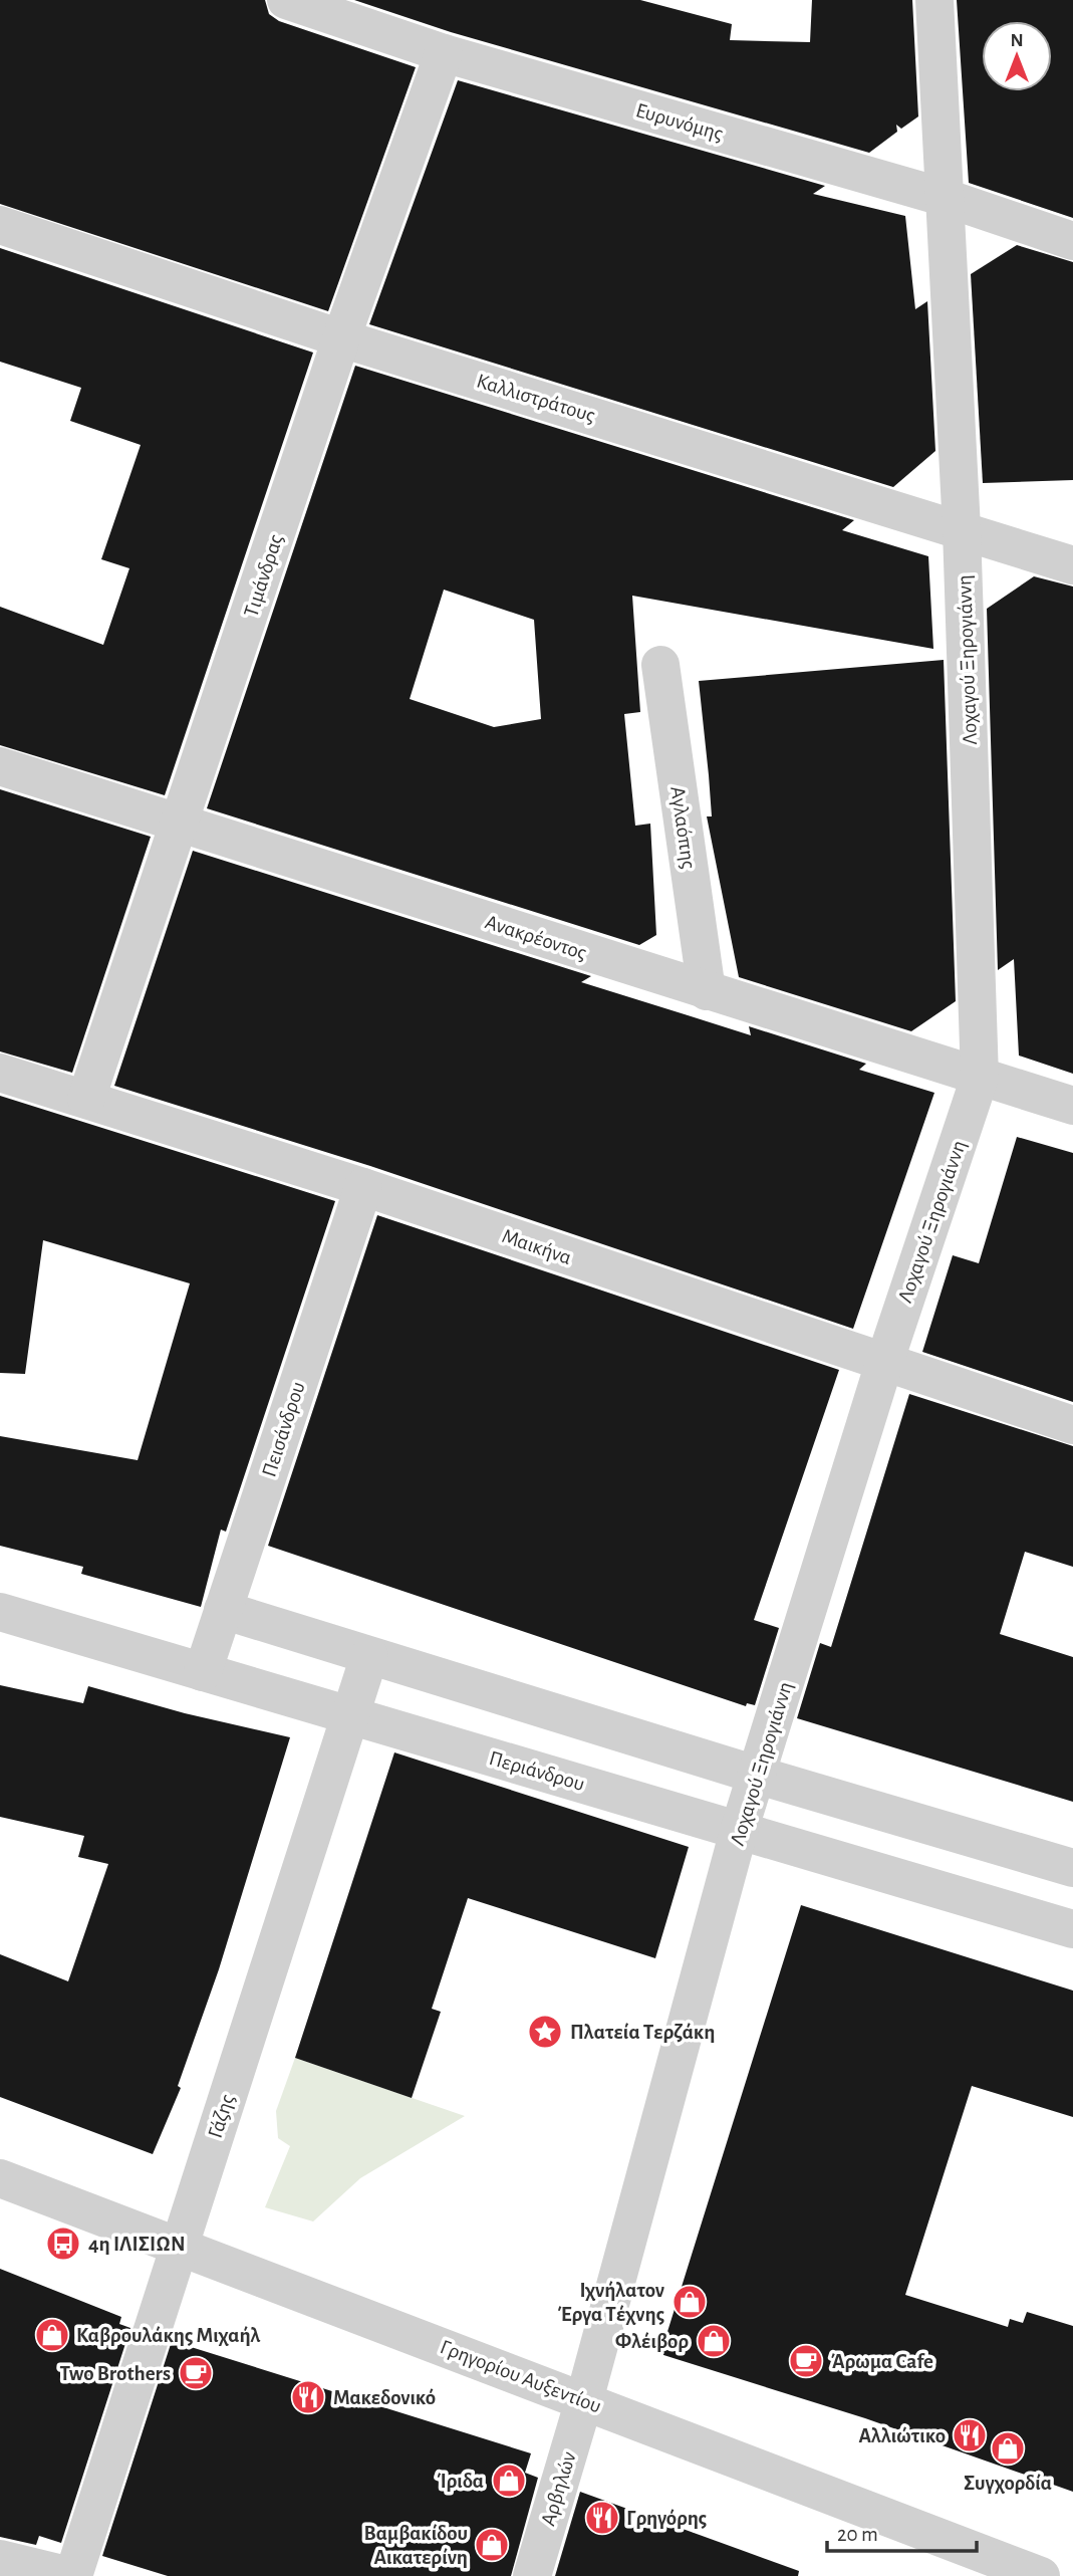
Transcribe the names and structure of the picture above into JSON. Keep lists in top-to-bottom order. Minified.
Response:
{"streets":{"street":["Ευρυνόμης","Καλλιστράτους","Τιμάνδρας","Λοχαγού Ξηρογιάννη","Αγλαόπης","Ανακρέοντος","Μαικήνα","Πεισάνδρου","Περιάνδρου","Γάζης","Γρηγορίου Αυξεντίου","Αρβηλών"]},"crossings":[["Ευρυνόμης","Τιμάνδρας"],["Ευρυνόμης","Λοχαγού Ξηρογιάννη"],["Καλλιστράτους","Τιμάνδρας"],["Καλλιστράτους","Λοχαγού Ξηρογιάννη"],["Τιμάνδρας","Ανακρέοντος"],["Τιμάνδρας","Μαικήνα"],["Λοχαγού Ξηρογιάννη","Ανακρέοντος"],["Λοχαγού Ξηρογιάννη","Μαικήνα"],["Λοχαγού Ξηρογιάννη","Περιάνδρου"],["Λοχαγού Ξηρογιάννη","Γρηγορίου Αυξεντίου"],["Λοχαγού Ξηρογιάννη","Αρβηλών"],["Αγλαόπης","Ανακρέοντος"],["Μαικήνα","Πεισάνδρου"],["Πεισάνδρου","Περιάνδρου"],["Περιάνδρου","Γάζης"],["Γάζης","Γρηγορίου Αυξεντίου"],["Γρηγορίου Αυξεντίου","Αρβηλών"]],"places":{"place":["Πλατεία Τερζάκη"],"bus stop":["4η ΙΛΙΣΙΩΝ"],"shop":["Ιχνήλατον Έργα Τέχνης","Καβρουλάκης Μιχαήλ","Φλέιβορ","Συγχορδία","Ίριδα","Βαμβακίδου Αικατερίνη"],"cafe":["Άρωμα Cafe","Two Brothers"],"restaurant":["Μακεδονικό","Αλλιώτικο","Γρηγόρης"]},"scale_bar":"20 m","north":"top"}
